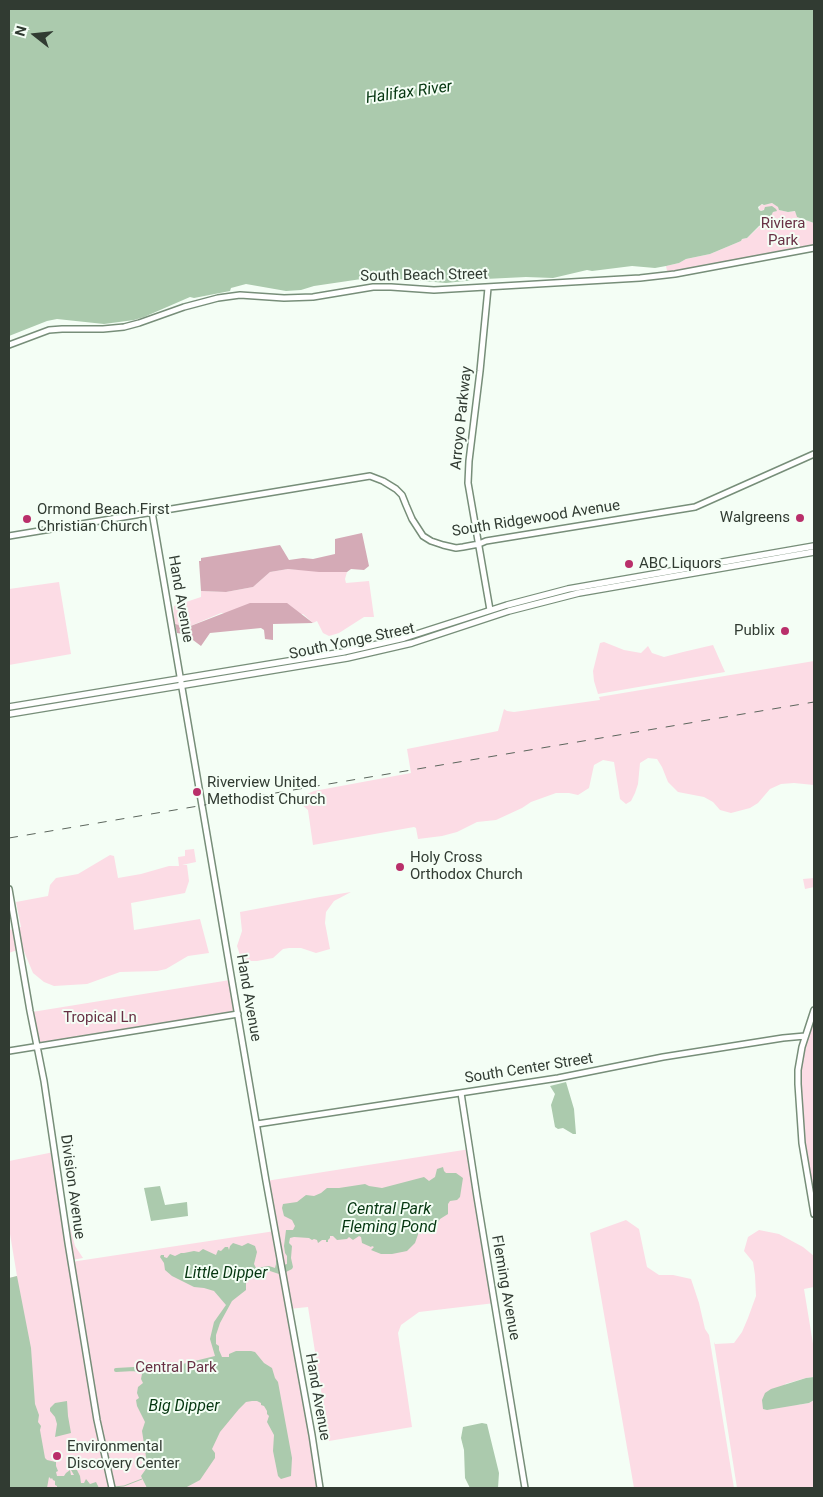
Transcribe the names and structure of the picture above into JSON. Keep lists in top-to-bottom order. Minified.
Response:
{"streets":{"main road":["South Yonge Street"],"street":["South Beach Street","Arroyo Parkway","South Ridgewood Avenue","Hand Avenue","South Center Street","Division Avenue","Fleming Avenue"]},"crossings":[["South Beach Street","Arroyo Parkway"],["Arroyo Parkway","South Ridgewood Avenue"],["Arroyo Parkway","South Yonge Street"],["South Ridgewood Avenue","Hand Avenue"],["Hand Avenue","South Yonge Street"],["Hand Avenue","South Center Street"],["South Center Street","Fleming Avenue"]],"water":["Halifax River","Central Park Fleming Pond","Little Dipper","Big Dipper"],"parks":["Riviera Park","Tropical Ln","Central Park"],"places":["Walgreens","Ormond Beach First Christian Church","ABC Liquors","Publix","Riverview United Methodist Church","Holy Cross Orthodox Church","Environmental Discovery Center"],"north":"left"}
